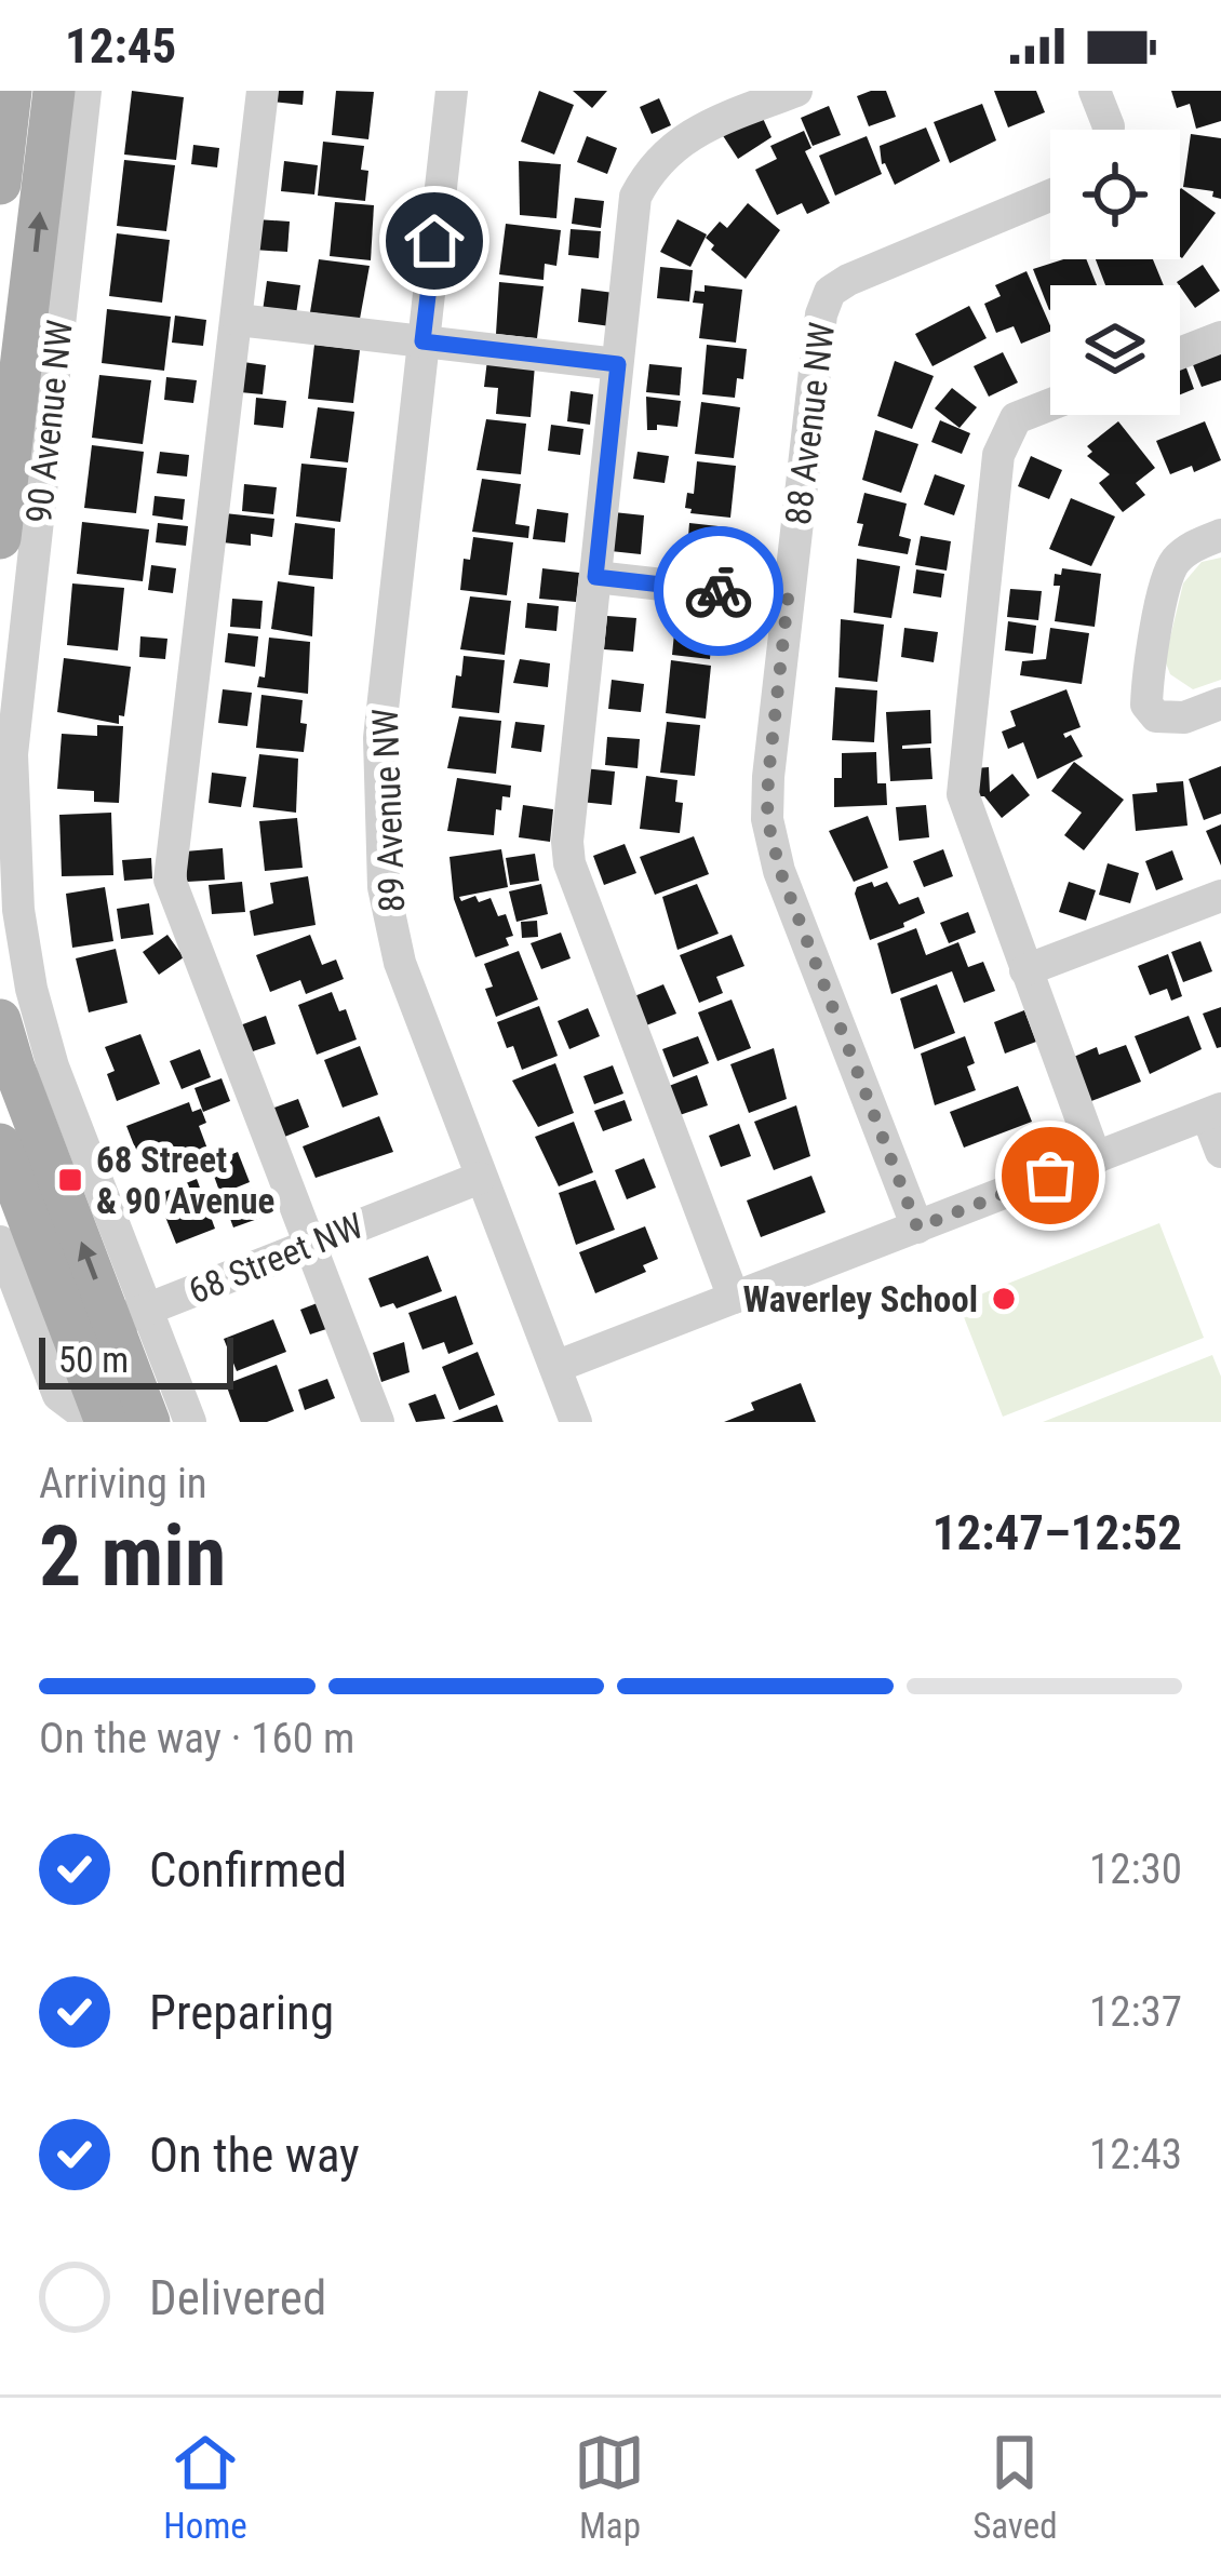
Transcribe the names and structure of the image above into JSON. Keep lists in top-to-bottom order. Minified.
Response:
{"streets":{"main road":["90 Avenue NW"],"street":["88 Avenue NW","89 Avenue NW","68 Street NW"]},"crossings":[["90 Avenue NW","68 Street NW"],["89 Avenue NW","68 Street NW"]],"places":{"transit":["68 Street & 90 Avenue"],"other":["Waverley School"]},"scale_bar":"50 m","page":{"status":"12:45","scale":"50 m","heading":["2 min","Arriving in","12:47–12:52"],"bar":"On the way · 160 m","list":[["Confirmed","12:30"],["Preparing","12:37"],["On the way","12:43"],"Delivered"],"tabs":["Home","Map","Saved"]}}
